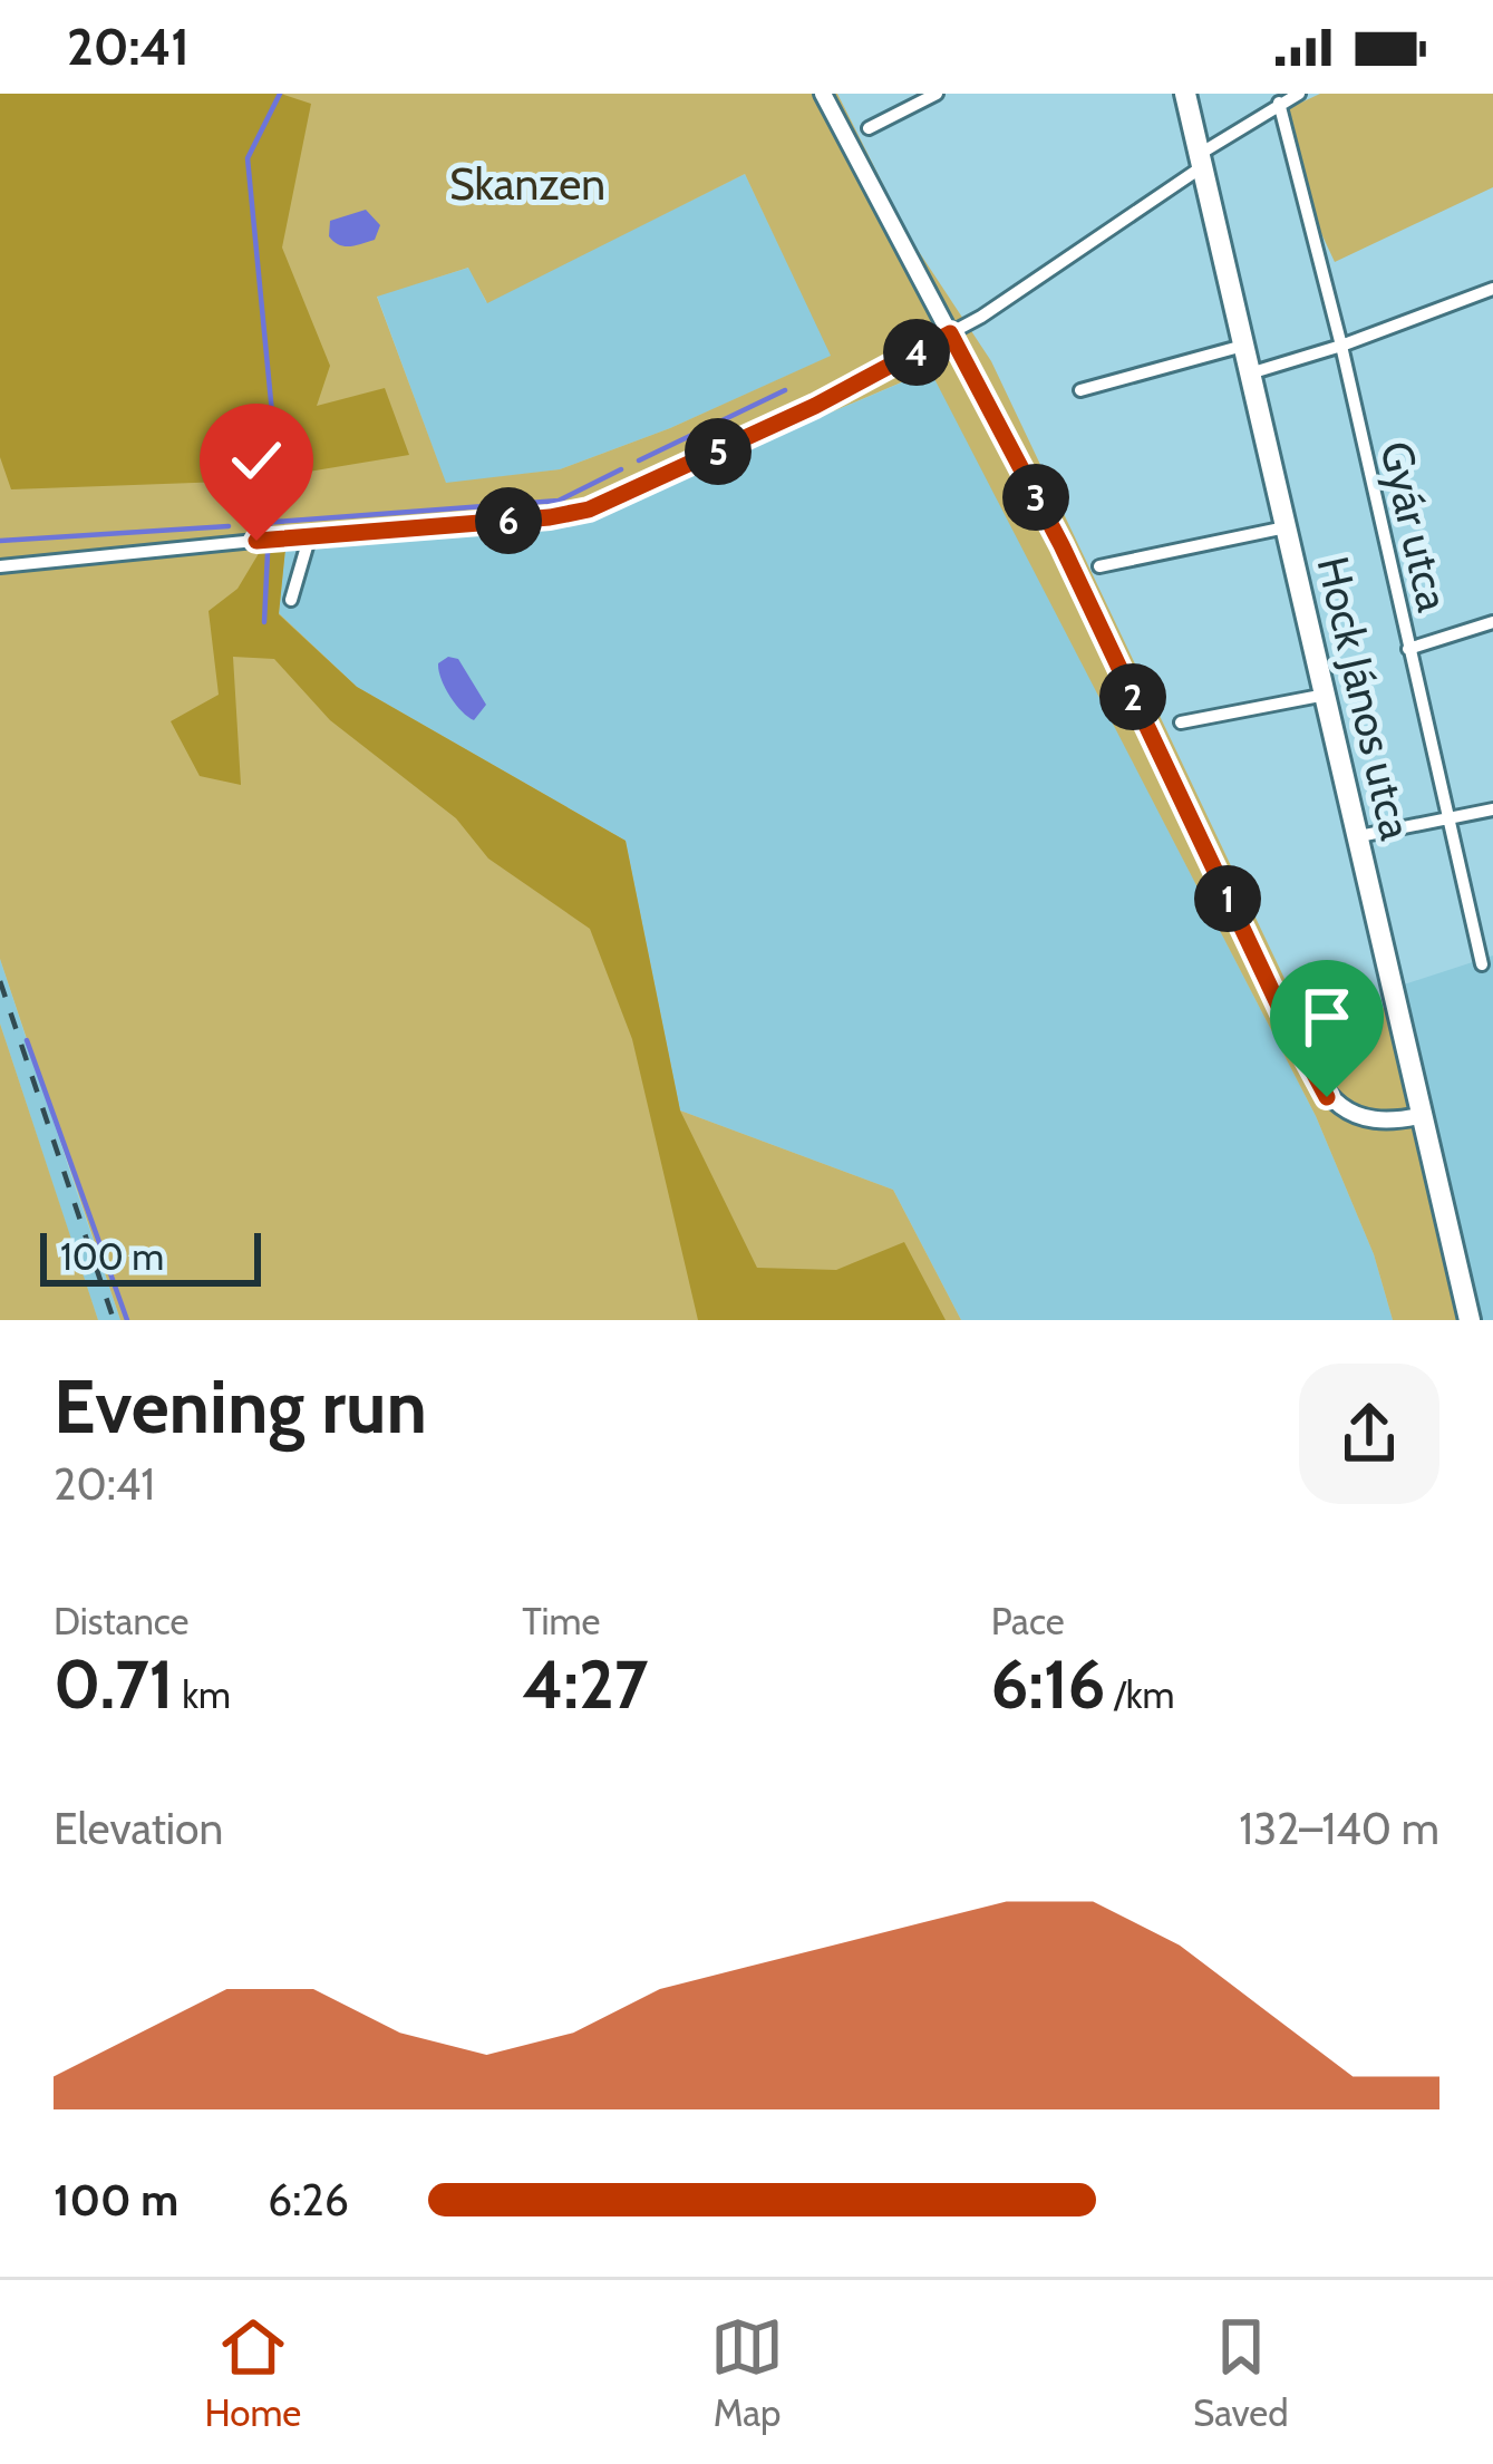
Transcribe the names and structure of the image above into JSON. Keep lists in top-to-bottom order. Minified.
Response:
{"streets":{"main road":["Hock János utca"],"street":["Gyár utca"]},"parks":["Skanzen"],"scale_bar":"100 m","page":{"status":"20:41","pins":["4","5","3","6","2","1"],"scale":"100 m","heading":["Evening run","20:41"],"stats":[["Distance","0.71 km"],["Time","4:27"],["Pace","6:16 /km"]],"chart":["Elevation","132–140 m"],"list":[{"name":"100 m","note":"6:26"}],"tabs":["Home","Map","Saved"]}}
